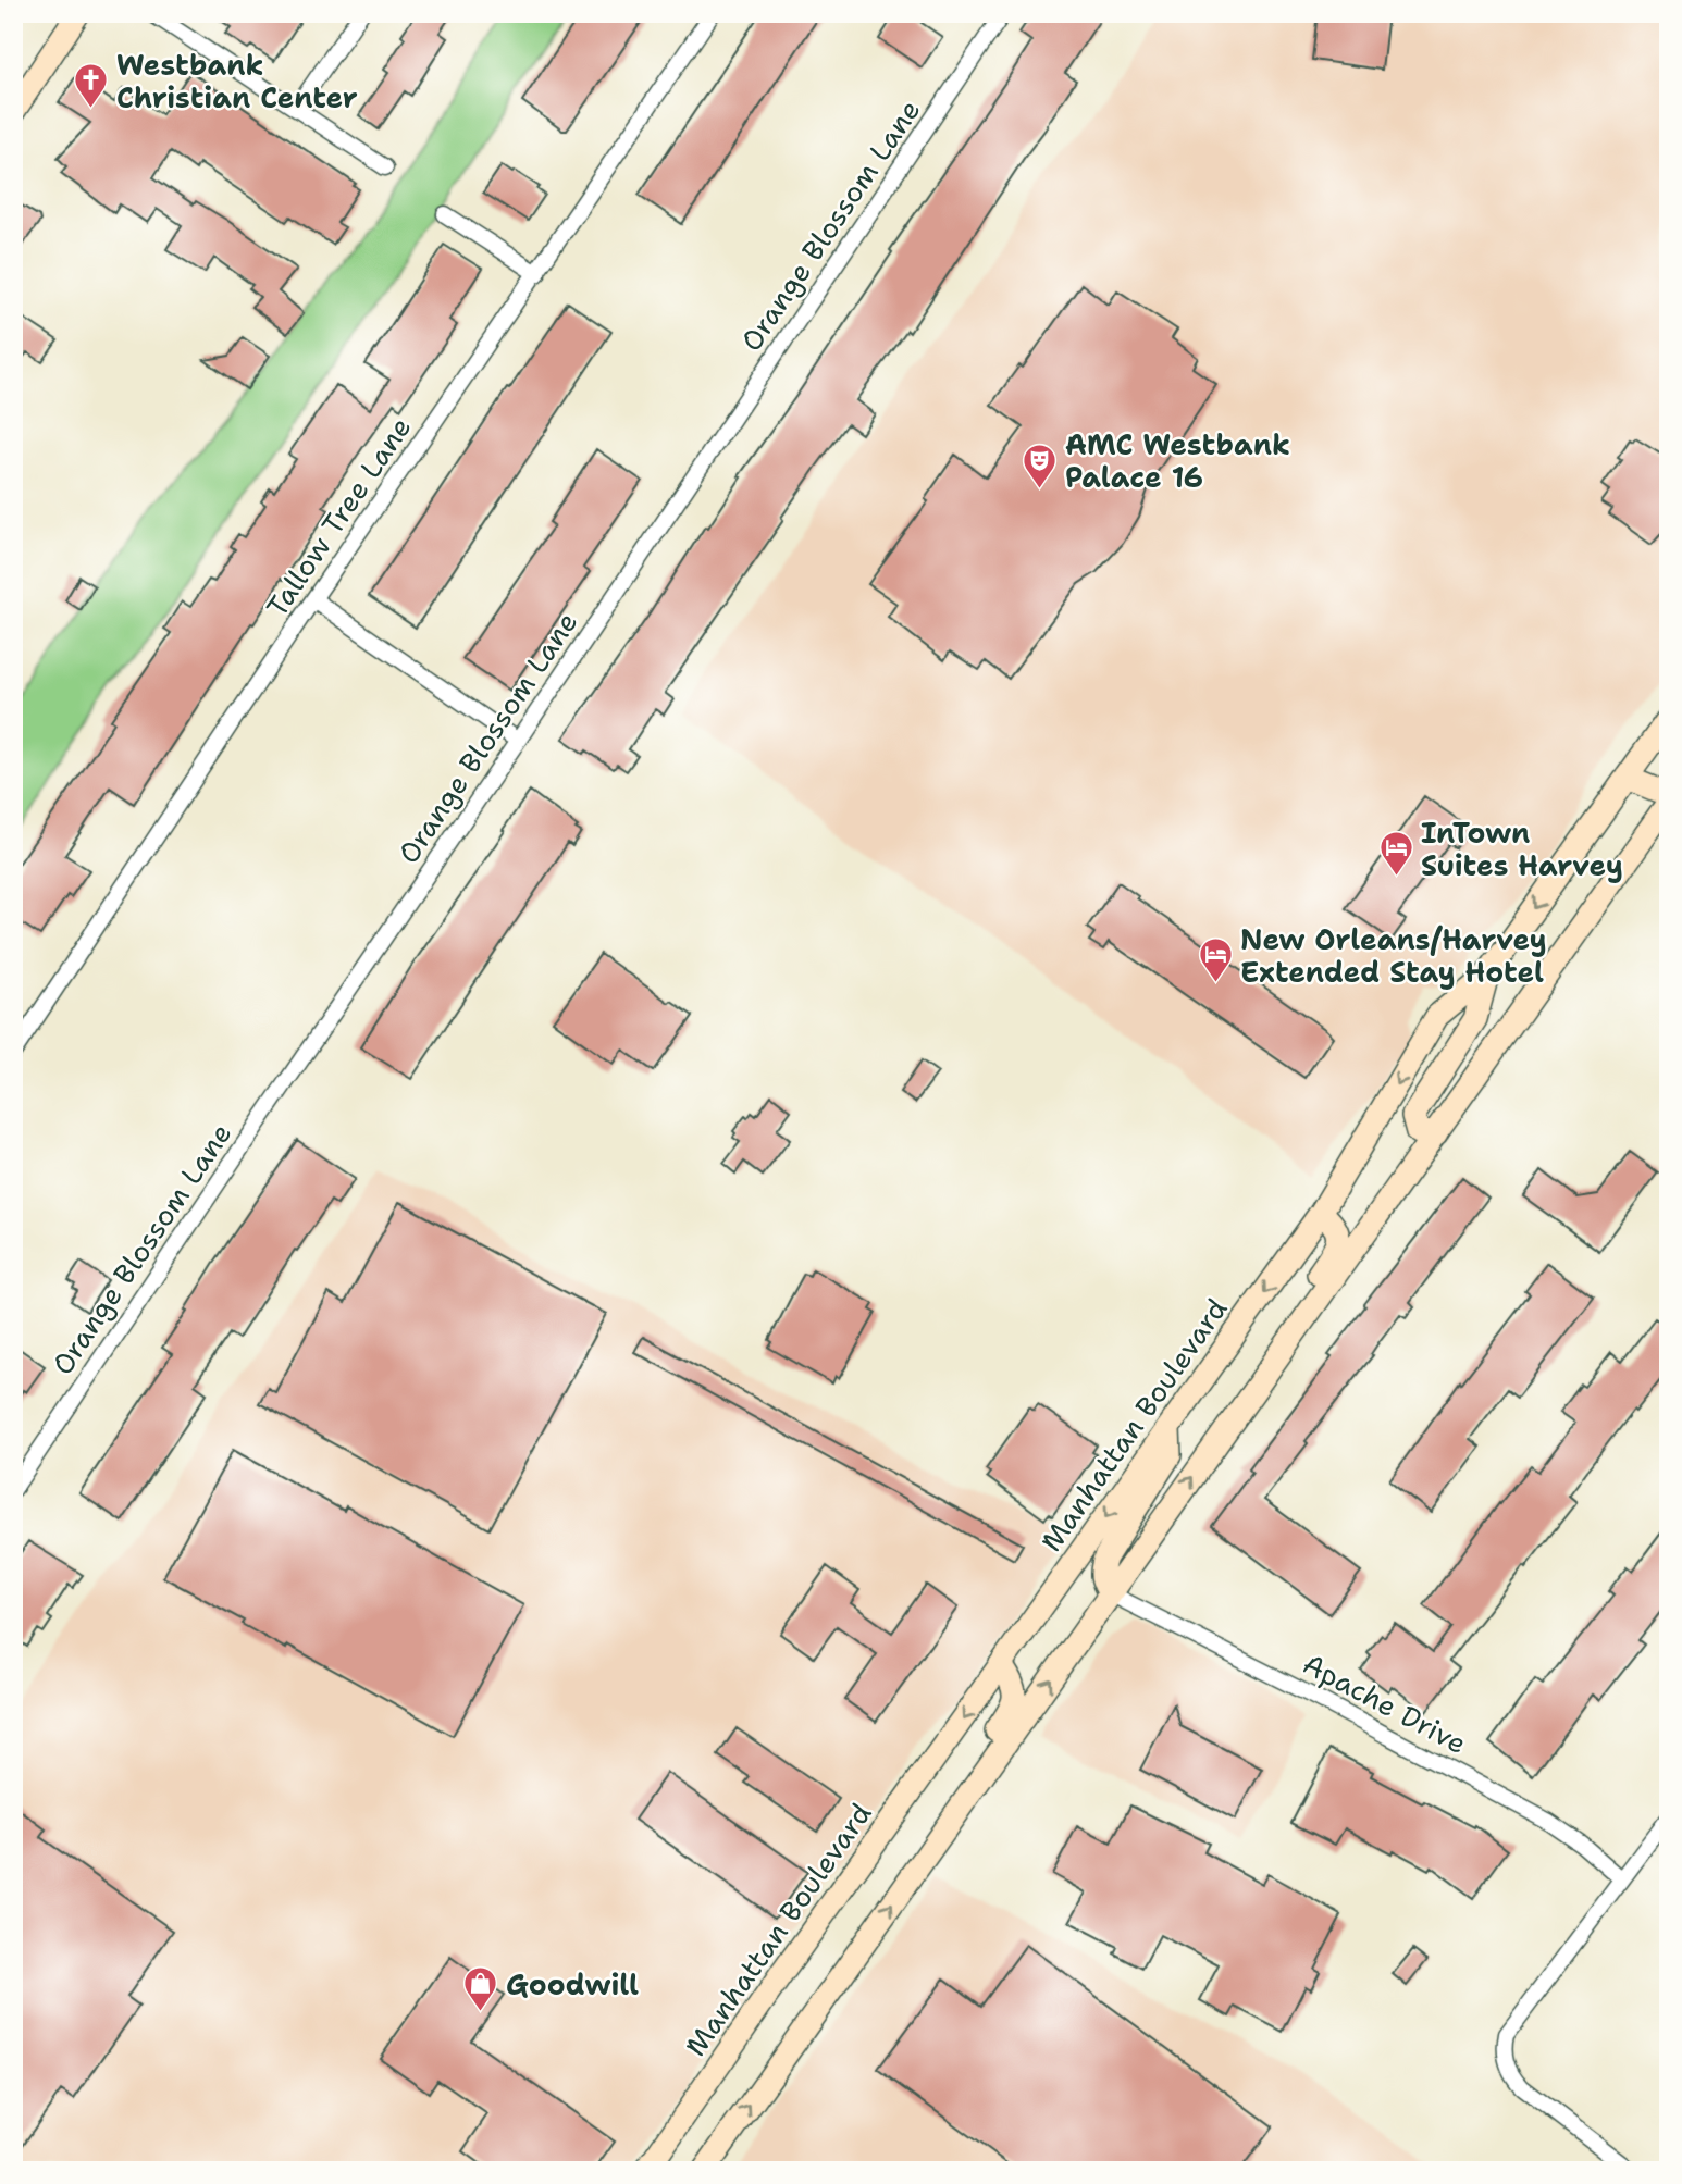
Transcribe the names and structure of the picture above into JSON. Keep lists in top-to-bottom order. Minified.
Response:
{"streets":{"street":["Orange Blossom Lane","Tallow Tree Lane","Manhattan Boulevard","Apache Drive"]},"places":{"church":["Westbank Christian Center"],"theatre":["AMC Westbank Palace 16"],"hotel":["InTown Suites Harvey","New Orleans/Harvey Extended Stay Hotel"],"shop":["Goodwill"]}}
